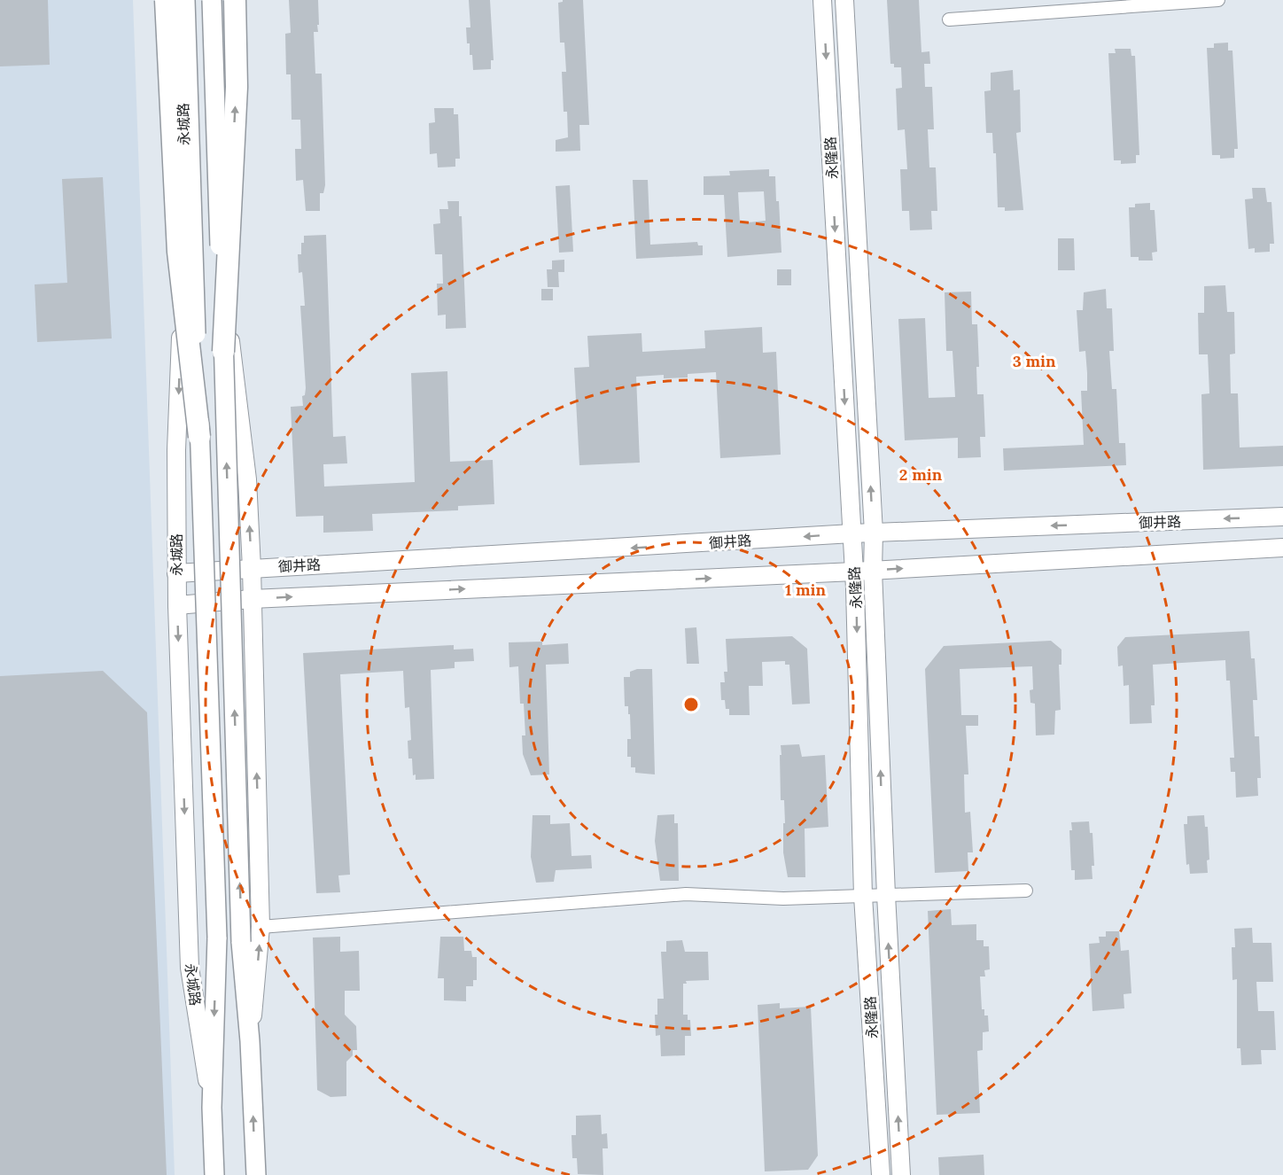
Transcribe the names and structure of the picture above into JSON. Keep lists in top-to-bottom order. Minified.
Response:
{"streets":{"main road":["永城路"],"street":["永隆路","御井路"]},"crossings":[["永城路","御井路"],["永隆路","御井路"]],"rings":["3 min","2 min","1 min"]}
